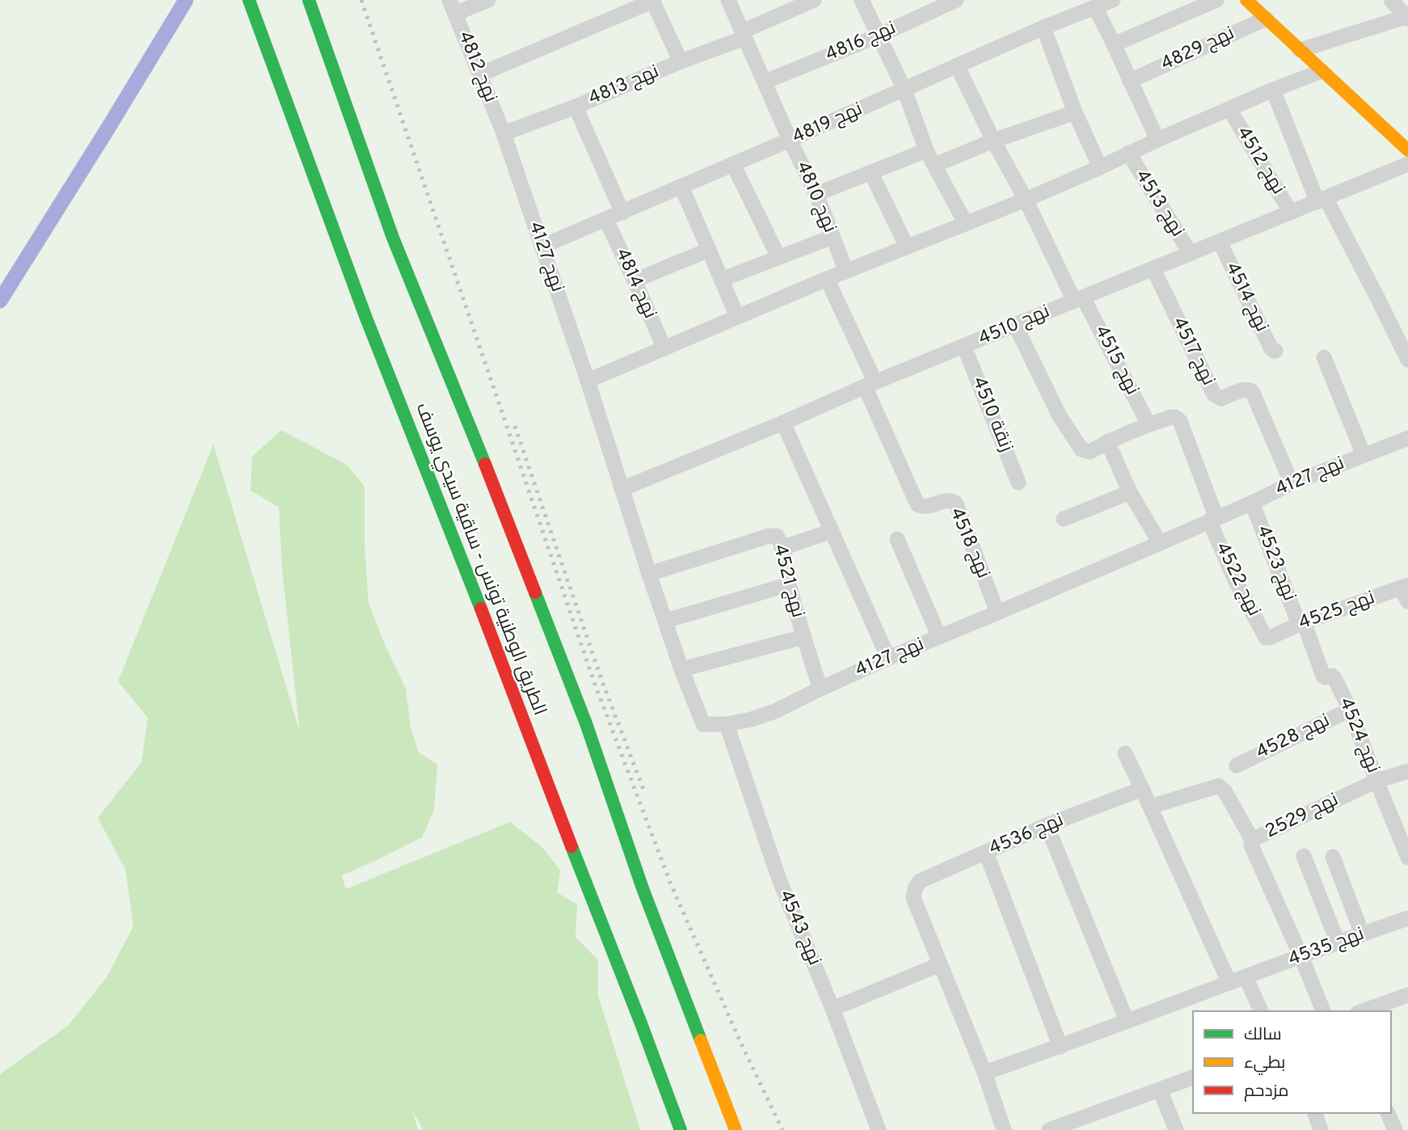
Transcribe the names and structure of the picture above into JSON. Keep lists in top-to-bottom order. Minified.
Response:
{"streets":{"main road":["الطريق الوطنية تونس - ساقية سيدي يوسف"],"street":["نهج 4816","نهج 4829","نهج 4812","نهج 4813","نهج 4819","نهج 4512","نهج 4810","نهج 4513","نهج 4127","نهج 4814","نهج 4514","نهج 4510","نهج 4517","نهج 4515","زنقة 4510","نهج 4518","نهج 4523","نهج 4522","نهج 4521","نهج 4525","نهج 4524","نهج 4528","نهج 2529","نهج 4536","نهج 4543","نهج 4535"]},"crossings":[["نهج 4816","نهج 4810"],["نهج 4812","نهج 4813"],["نهج 4812","نهج 4127"],["نهج 4813","نهج 4810"],["نهج 4813","نهج 4127"],["نهج 4819","نهج 4810"],["نهج 4819","نهج 4127"],["نهج 4819","نهج 4814"],["نهج 4819","نهج 4515"],["نهج 4512","نهج 4510"],["نهج 4513","نهج 4510"],["نهج 4127","نهج 4510"],["نهج 4127","نهج 4517"],["نهج 4127","نهج 4518"],["نهج 4127","نهج 4523"],["نهج 4127","نهج 4522"],["نهج 4127","نهج 4521"],["نهج 4127","نهج 4543"],["نهج 4514","نهج 4510"],["نهج 4510","نهج 4517"],["نهج 4510","نهج 4515"],["نهج 4510","زنقة 4510"],["نهج 4510","نهج 4518"],["نهج 4515","نهج 4522"],["نهج 4523","نهج 4525"],["نهج 4523","نهج 4524"],["نهج 4522","نهج 4525"],["نهج 4525","نهج 4524"],["نهج 4524","نهج 4528"],["نهج 4524","نهج 2529"],["نهج 2529","نهج 4535"]],"legend":["سالك","بطيء","مزدحم"]}
